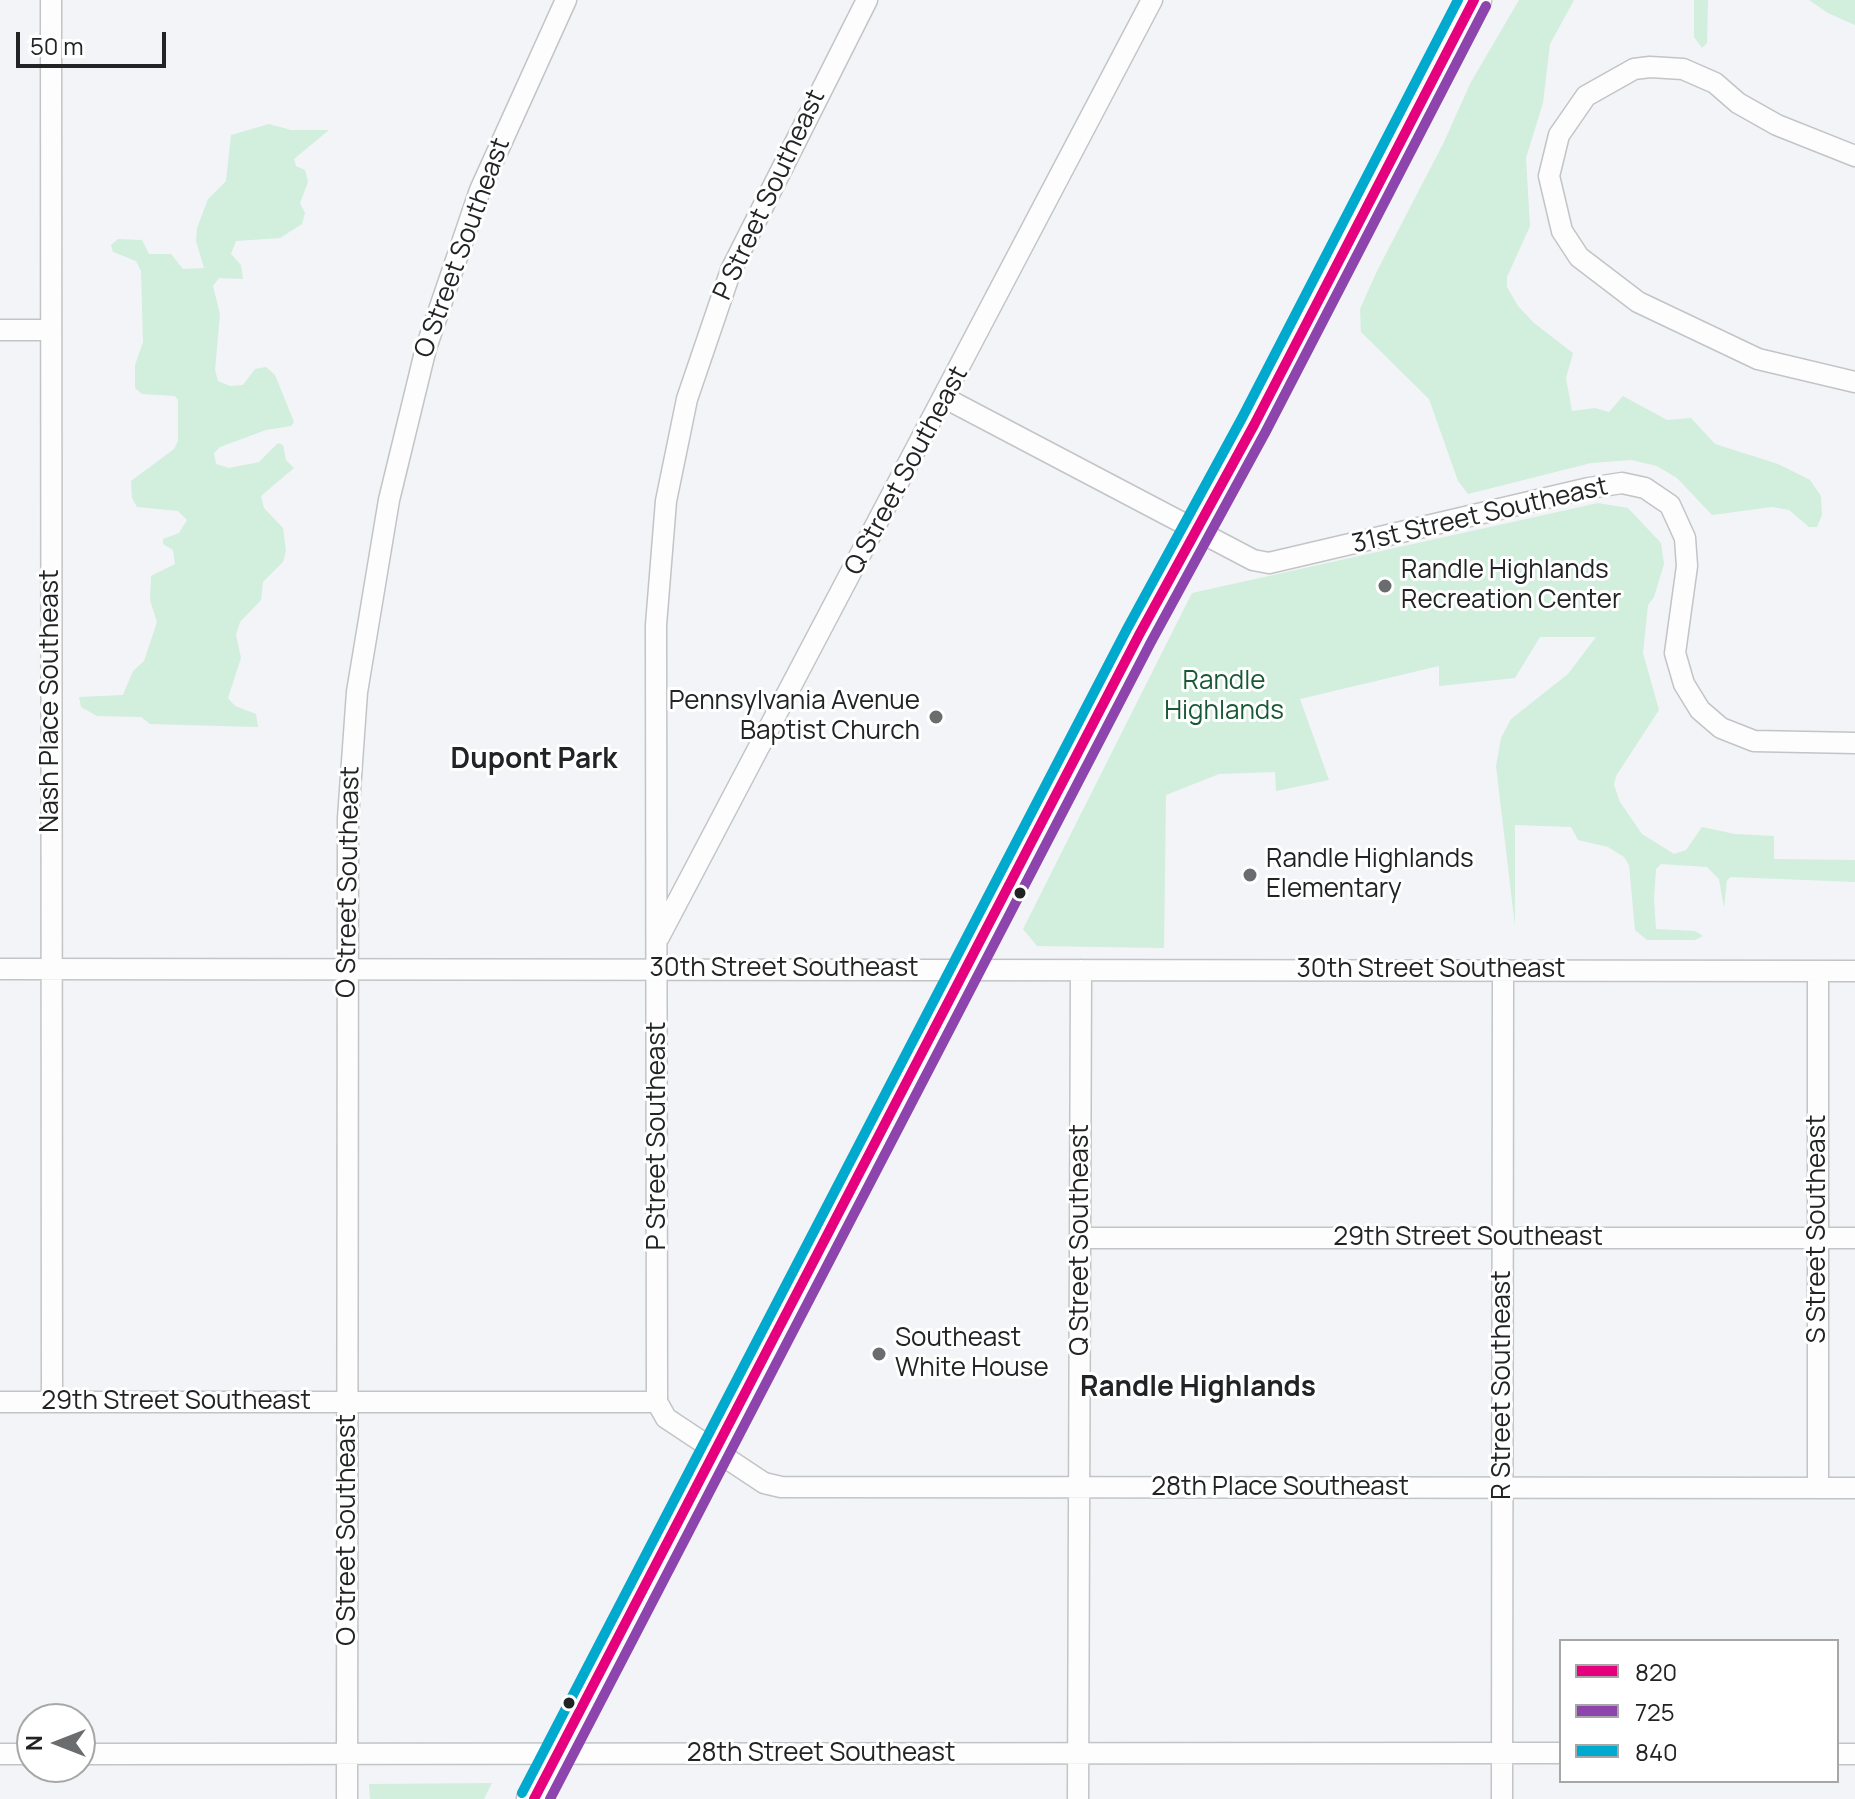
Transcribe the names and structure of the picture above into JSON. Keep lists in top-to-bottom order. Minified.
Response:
{"streets":{"street":["P Street Southeast","O Street Southeast","Q Street Southeast","31st Street Southeast","Nash Place Southeast","30th Street Southeast","S Street Southeast","29th Street Southeast","R Street Southeast","28th Place Southeast","28th Street Southeast"]},"crossings":[["P Street Southeast","Q Street Southeast"],["P Street Southeast","30th Street Southeast"],["P Street Southeast","29th Street Southeast"],["O Street Southeast","30th Street Southeast"],["O Street Southeast","29th Street Southeast"],["O Street Southeast","28th Street Southeast"],["Q Street Southeast","31st Street Southeast"],["Q Street Southeast","30th Street Southeast"],["Q Street Southeast","29th Street Southeast"],["Q Street Southeast","28th Place Southeast"],["Q Street Southeast","28th Street Southeast"],["Nash Place Southeast","30th Street Southeast"],["Nash Place Southeast","29th Street Southeast"],["30th Street Southeast","S Street Southeast"],["30th Street Southeast","R Street Southeast"],["S Street Southeast","29th Street Southeast"],["S Street Southeast","28th Place Southeast"],["29th Street Southeast","R Street Southeast"],["R Street Southeast","28th Place Southeast"],["R Street Southeast","28th Street Southeast"]],"districts":["Dupont Park","Randle Highlands"],"parks":["Randle Highlands"],"places":["Randle Highlands Recreation Center","Pennsylvania Avenue Baptist Church","Randle Highlands Elementary","Southeast White House"],"lines":["transit line 820","transit line 840","transit line 725"],"legend":["820","725","840"],"scale_bar":"50 m","north":"left"}
